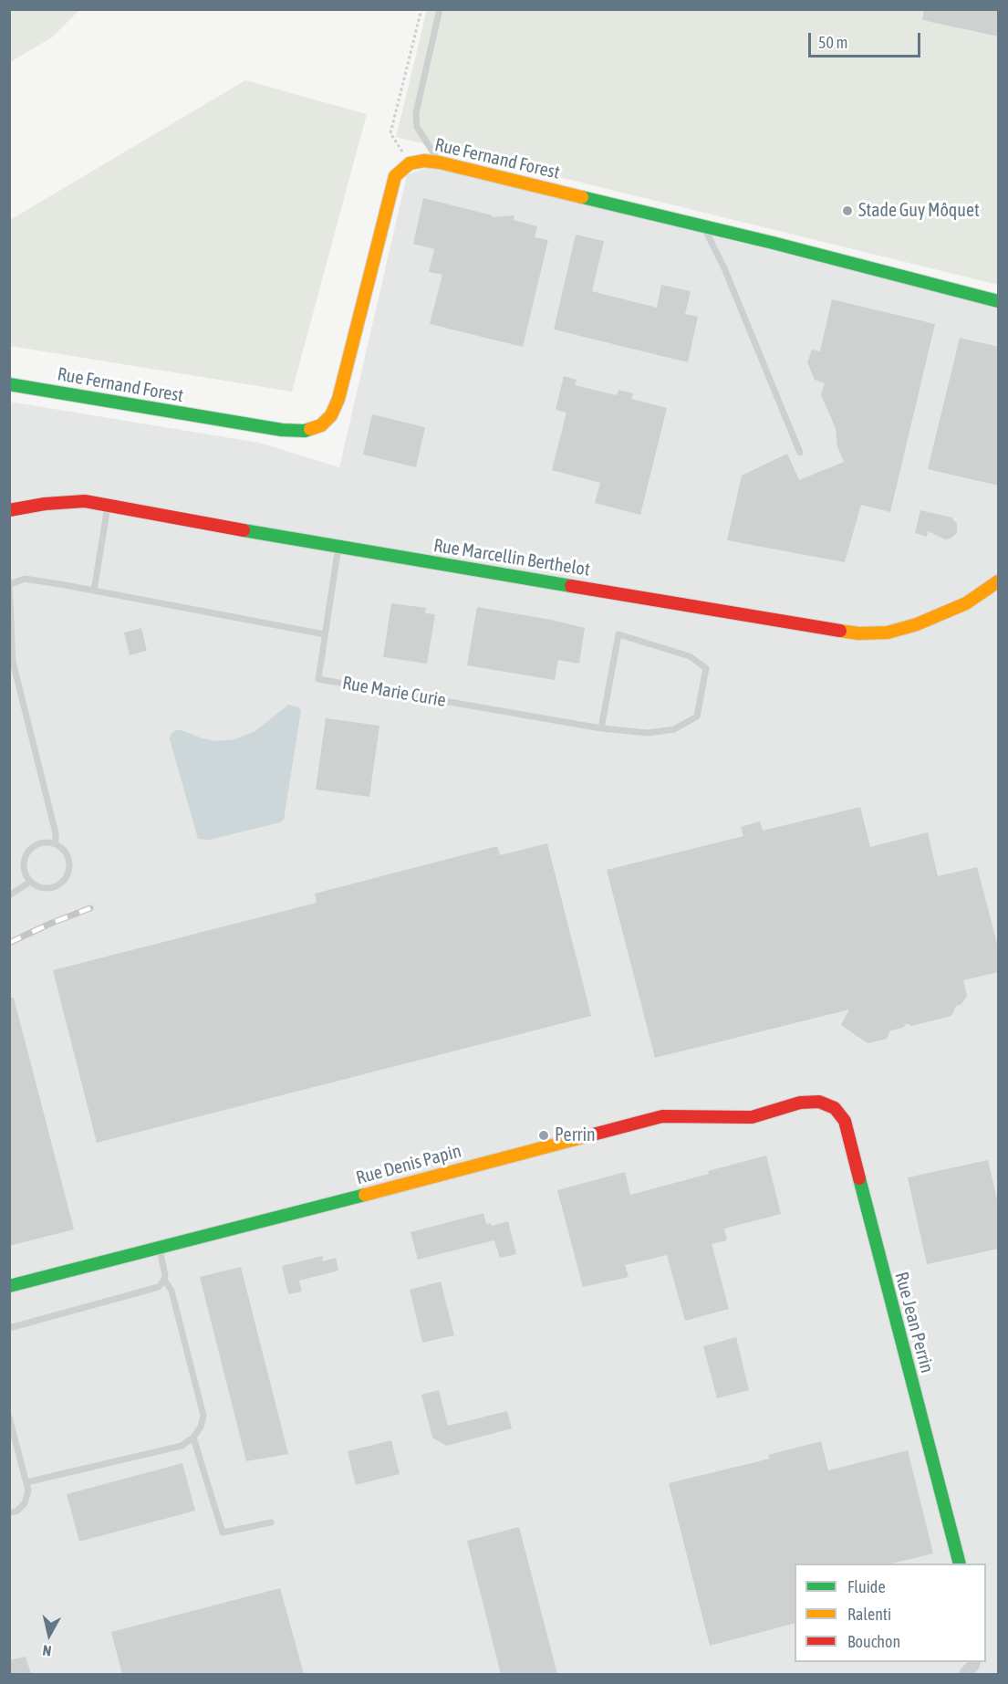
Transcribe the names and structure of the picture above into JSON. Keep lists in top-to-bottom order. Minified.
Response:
{"streets":{"street":["Rue Fernand Forest","Rue Marcellin Berthelot","Rue Denis Papin","Rue Jean Perrin"],"lane":["Rue Marie Curie"]},"crossings":[["Rue Marcellin Berthelot","Rue Marie Curie"],["Rue Denis Papin","Rue Jean Perrin"]],"places":["Stade Guy Môquet","Perrin"],"legend":["Fluide","Ralenti","Bouchon"],"scale_bar":"50 m","north":"bottom"}
